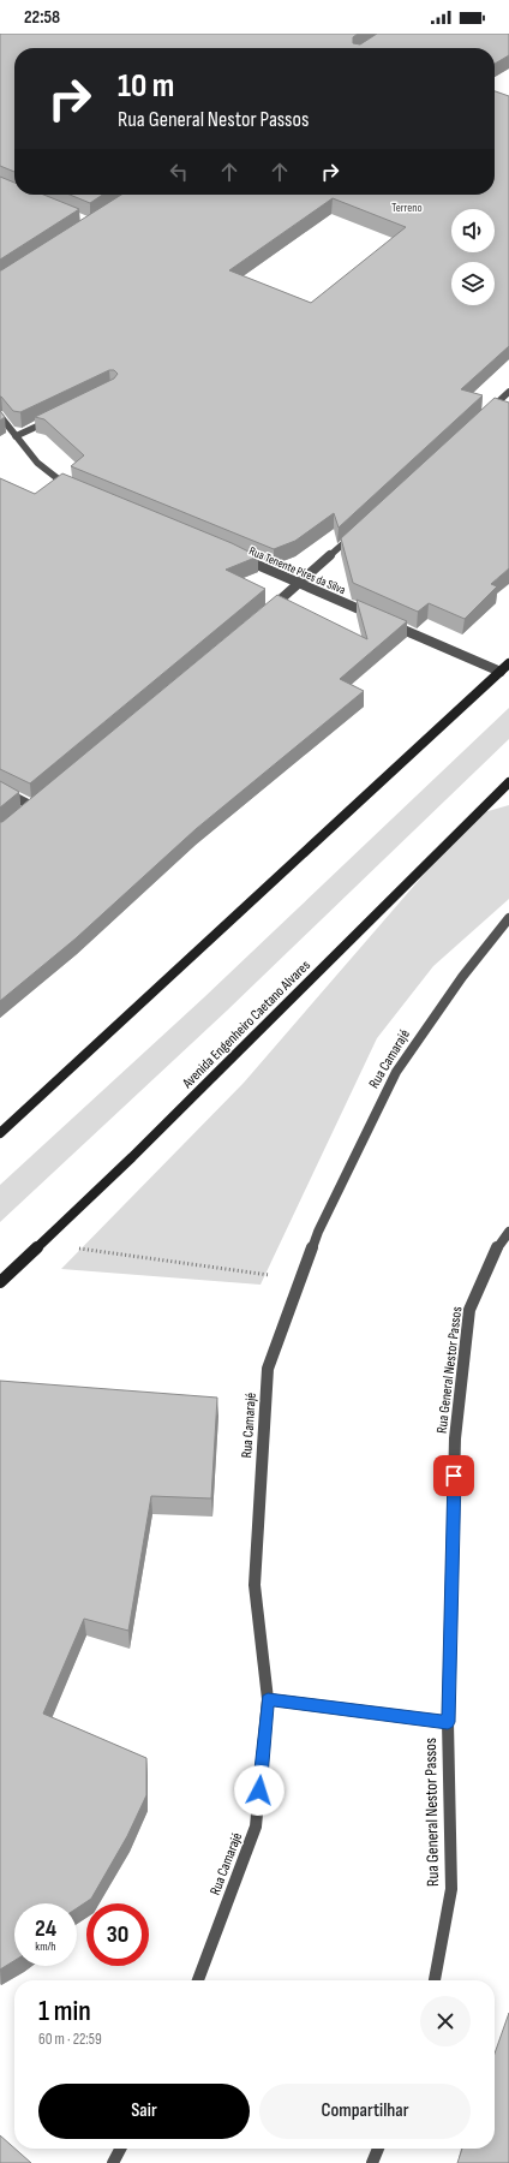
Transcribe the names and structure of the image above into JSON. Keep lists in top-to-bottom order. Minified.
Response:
{"streets":{"street":["Rua Tenente Píres da Silva","Avenida Engenheiro Caetano Alvares","Rua Camarajé","Rua General Nestor Passos"]},"crossings":[["Rua Camarajé","Rua General Nestor Passos"]],"parks":["Terreno"],"page":{"status":"22:58","turn":["10 m","Rua General Nestor Passos"],"speed":"24 km/h","limit":"30","heading":["1 min","60 m · 22:59"],"buttons":["Sair","Compartilhar"]}}
